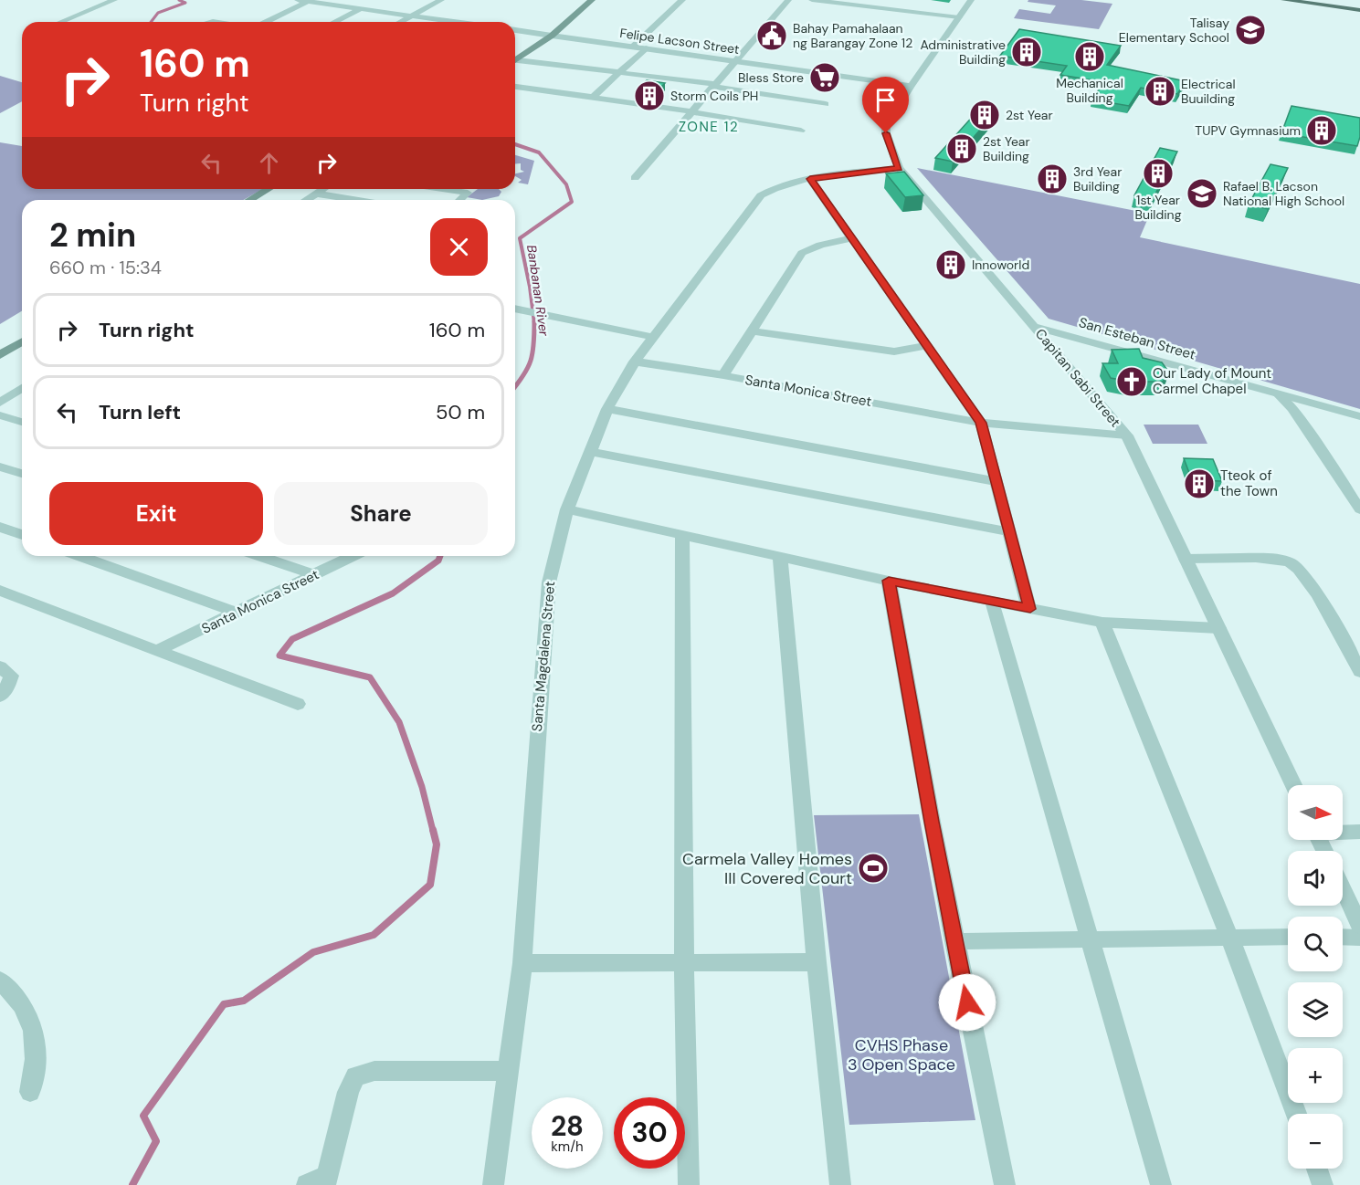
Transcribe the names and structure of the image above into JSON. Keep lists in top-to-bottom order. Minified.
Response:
{"streets":{"street":["Felipe Lacson Street","San Esteban Street","Capitan Sabi Street","Santa Monica Street","Santa Magdalena Street"]},"crossings":[["Felipe Lacson Street","Capitan Sabi Street"],["San Esteban Street","Capitan Sabi Street"],["Capitan Sabi Street","Santa Monica Street"],["Capitan Sabi Street","Santa Magdalena Street"],["Santa Monica Street","Santa Magdalena Street"]],"districts":["ZONE 12"],"water":["Banbanan River"],"parks":["CVHS Phase 3 Open Space"],"places":{"school or university":["Talisay Elementary School","Rafael B. Lacson National High School"],"public building":["Bahay Pamahalaan ng Barangay Zone 12"],"building":["Administrative Building","Mechanical Building","Electrical Buuilding","Storm Coils PH","2st Year","TUPV Gymnasium","2st Year Building","1st Year Building","3rd Year Building","Innoworld","Tteok of the Town"],"supermarket":["Bless Store"],"church":["Our Lady of Mount Carmel Chapel"],"sports":["Carmela Valley Homes III Covered Court"]},"north":"right","page":{"turn":["160 m","Turn right"],"heading":["2 min","660 m · 15:34"],"list":[{"name":"Turn right","value":"160 m"},{"name":"Turn left","value":"50 m"}],"buttons":["Exit","Share"],"map_buttons":["+","−"],"speed":"28 km/h","limit":"30"}}
